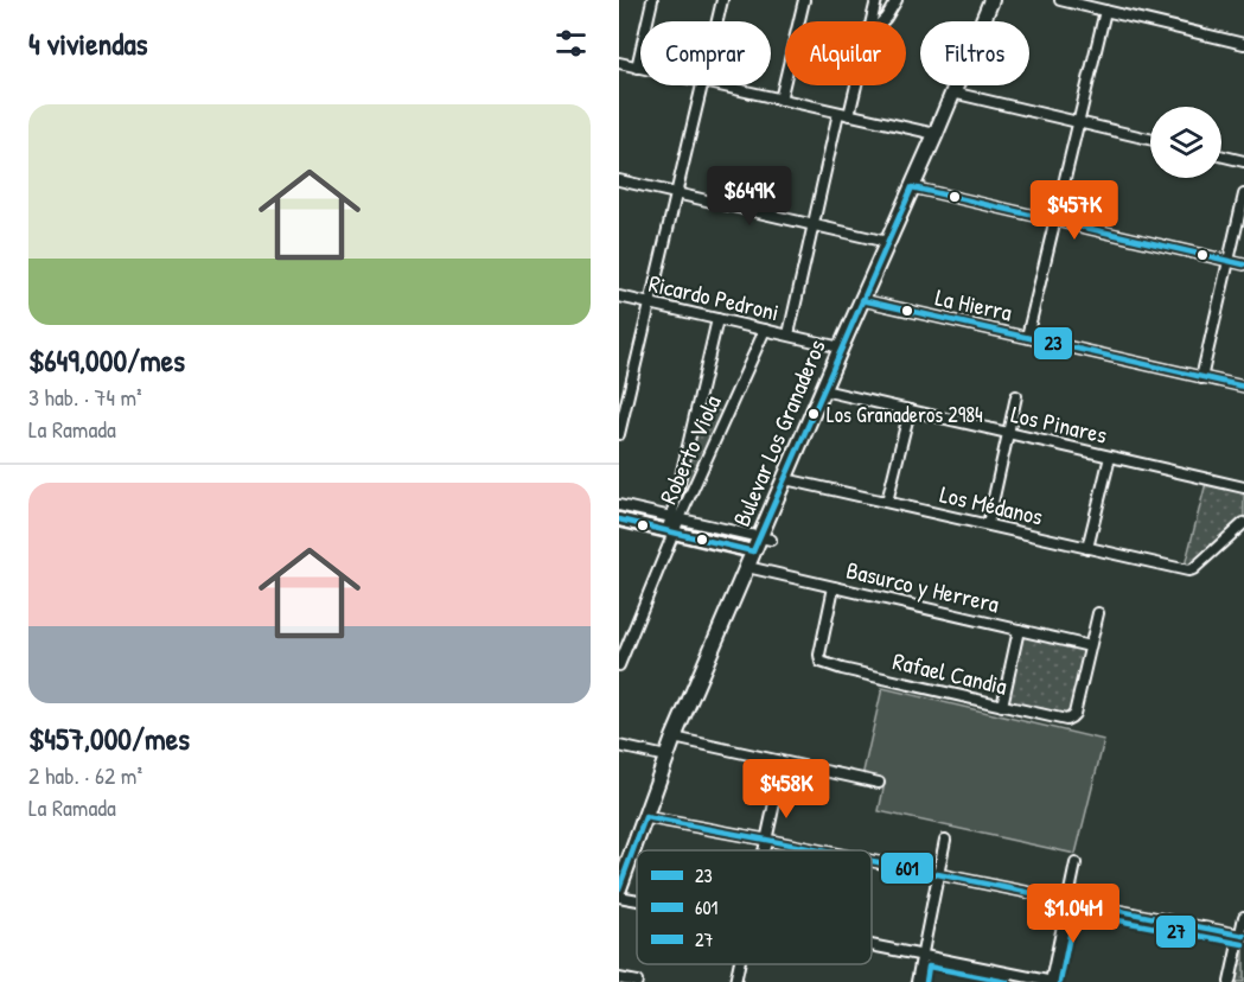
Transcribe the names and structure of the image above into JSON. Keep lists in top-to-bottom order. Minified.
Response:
{"streets":{"main road":["Bulevar Los Granaderos"],"street":["Ricardo Pedroni","La Hierra","Los Pinares","Roberto Viola","Los Médanos","Basurco y Herrera","Rafael Candia"]},"crossings":[["Ricardo Pedroni","Bulevar Los Granaderos"],["Ricardo Pedroni","Roberto Viola"],["La Hierra","Bulevar Los Granaderos"],["Los Pinares","Bulevar Los Granaderos"],["Bulevar Los Granaderos","Los Médanos"],["Bulevar Los Granaderos","Basurco y Herrera"],["Basurco y Herrera","Rafael Candia"]],"places":["Los Granaderos 2984"],"lines":["transit line 23","transit line 601","transit line 27"],"legend":["23","601","27"],"page":{"heading":"4 viviendas","chip":["Comprar","Alquilar","Filtros"],"list":[{"name":"$649,000/mes","note":"3 hab. · 74 m² · La Ramada"},{"name":"$457,000/mes","note":"2 hab. · 62 m² · La Ramada"}],"price":["$649K","$457K","$458K","$1.04M"]}}
